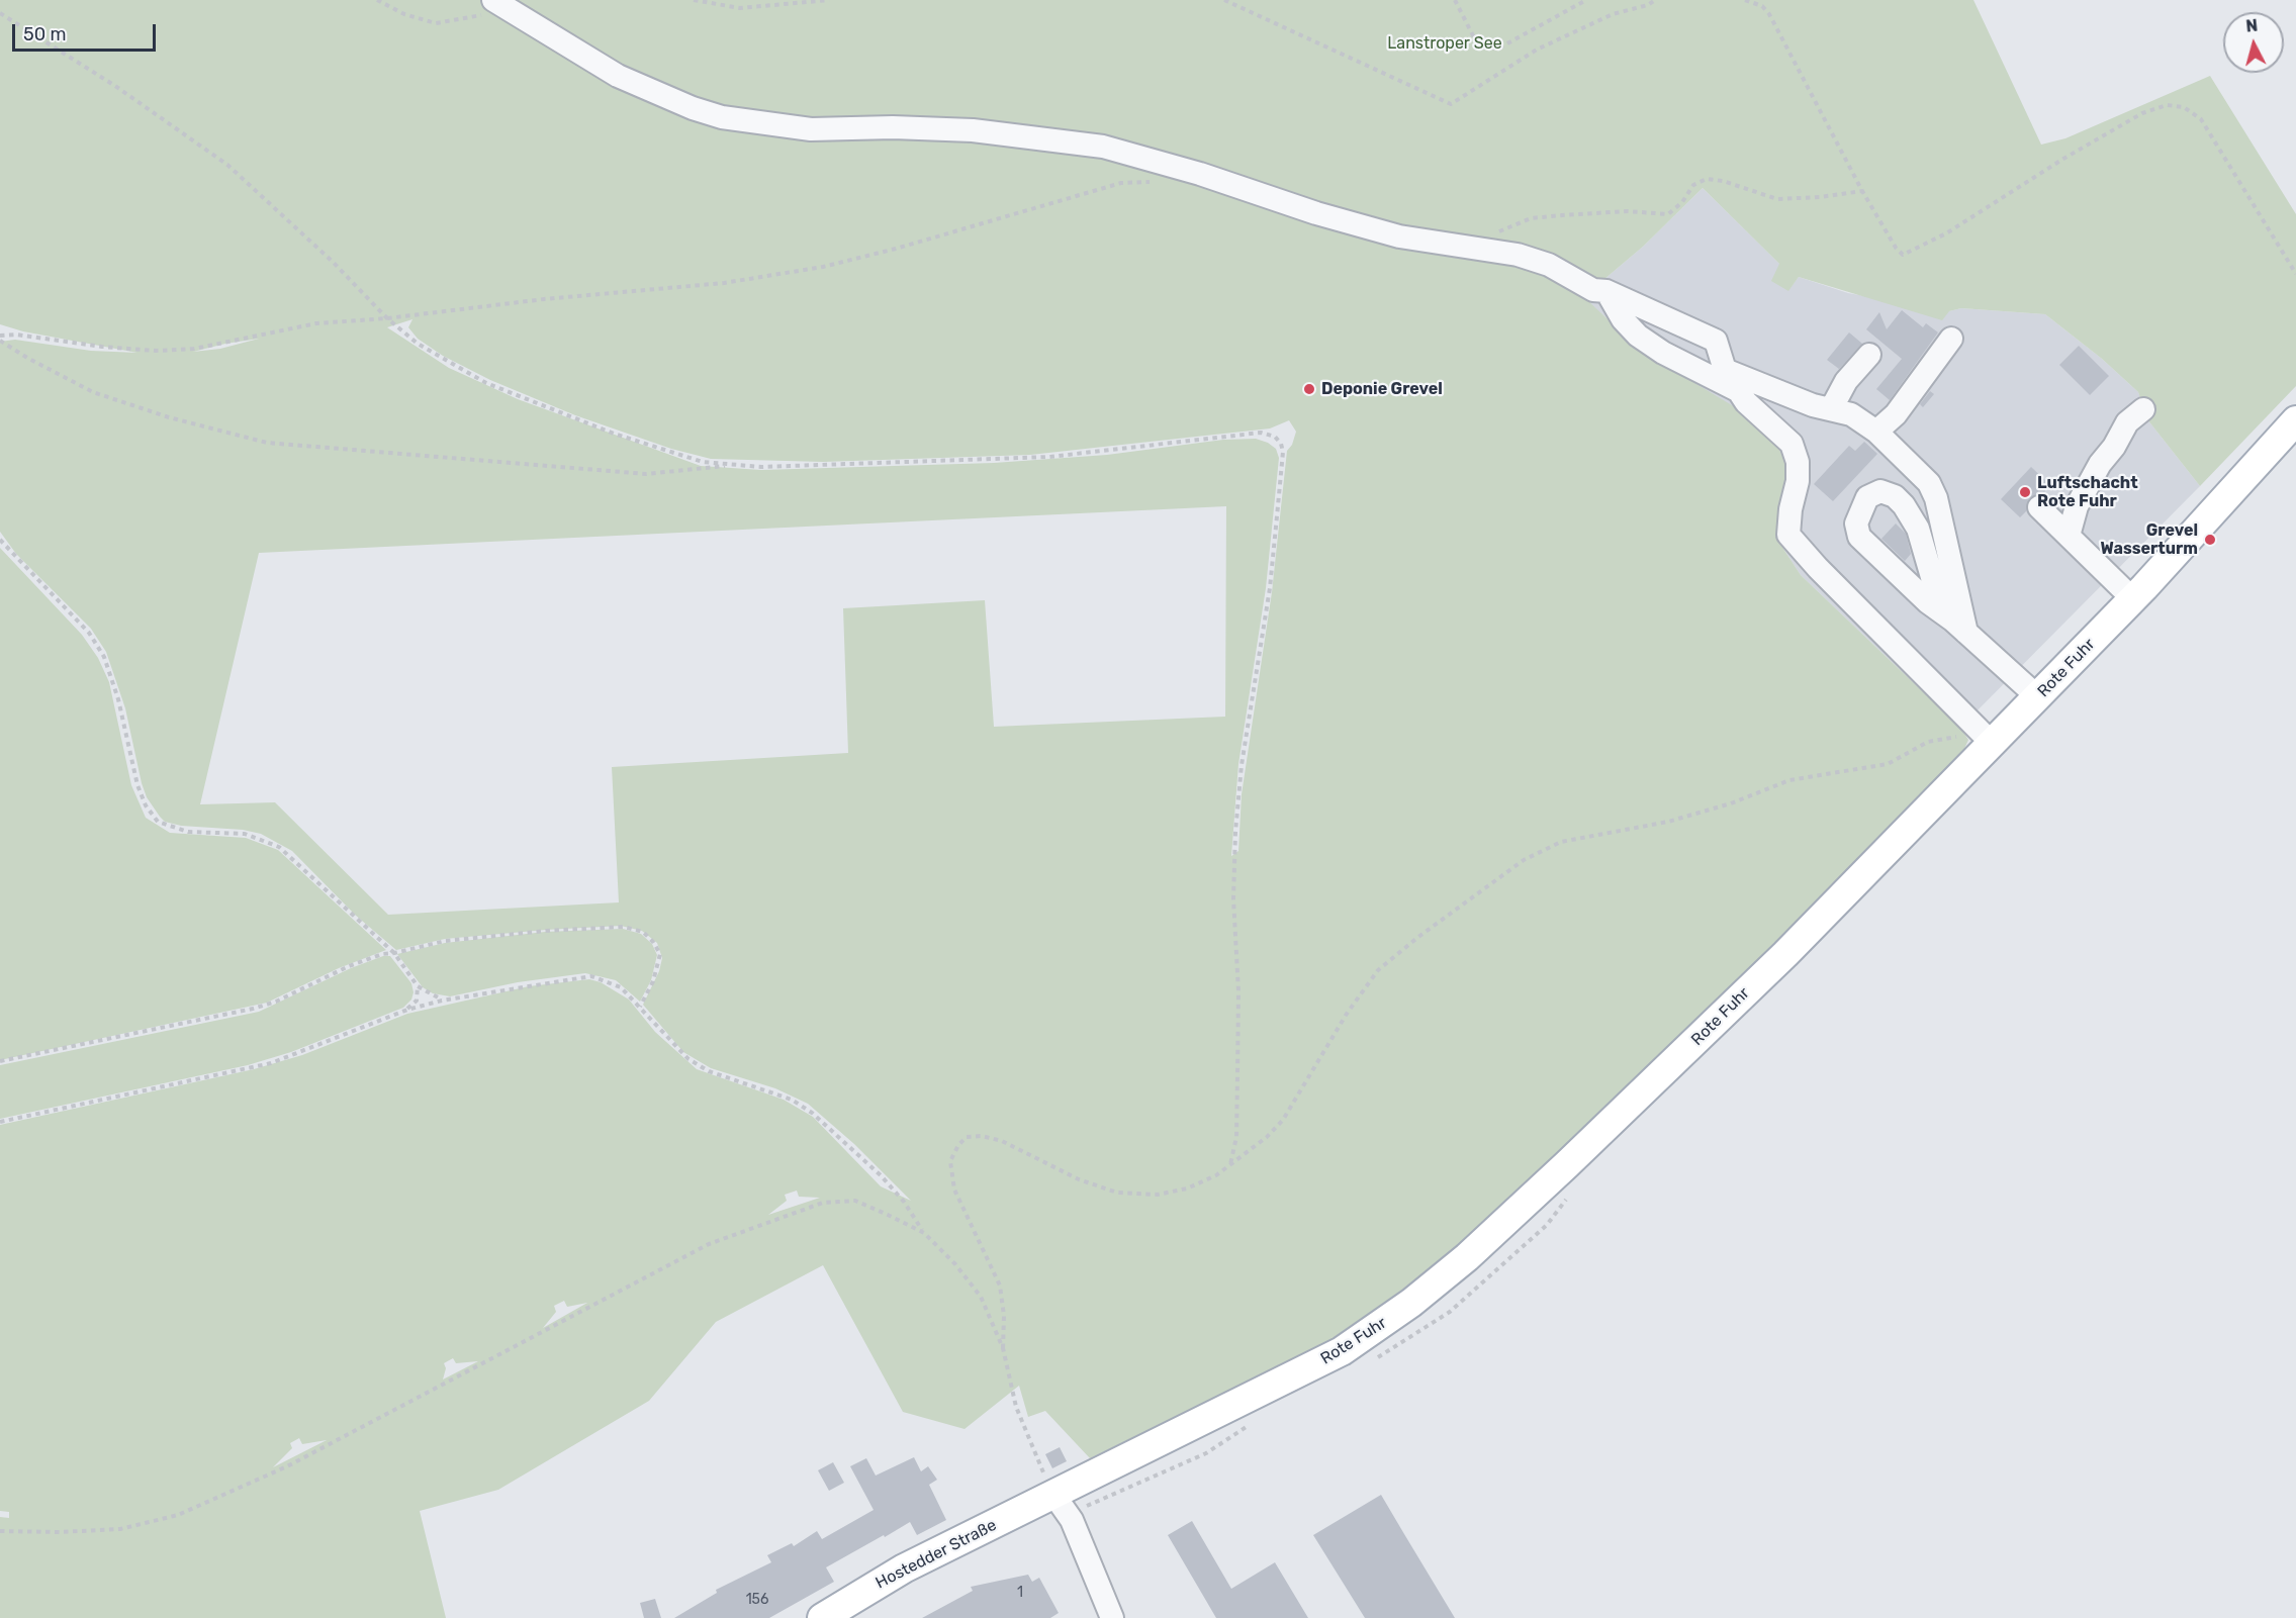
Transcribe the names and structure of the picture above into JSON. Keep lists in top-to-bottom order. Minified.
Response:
{"streets":{"main road":["Rote Fuhr","Hostedder Straße"]},"crossings":[["Rote Fuhr","Hostedder Straße"]],"parks":["Lanstroper See"],"places":["Deponie Grevel","Luftschacht Rote Fuhr","Grevel Wasserturm"],"house_numbers":["1","156"],"scale_bar":"50 m","north":"top"}
